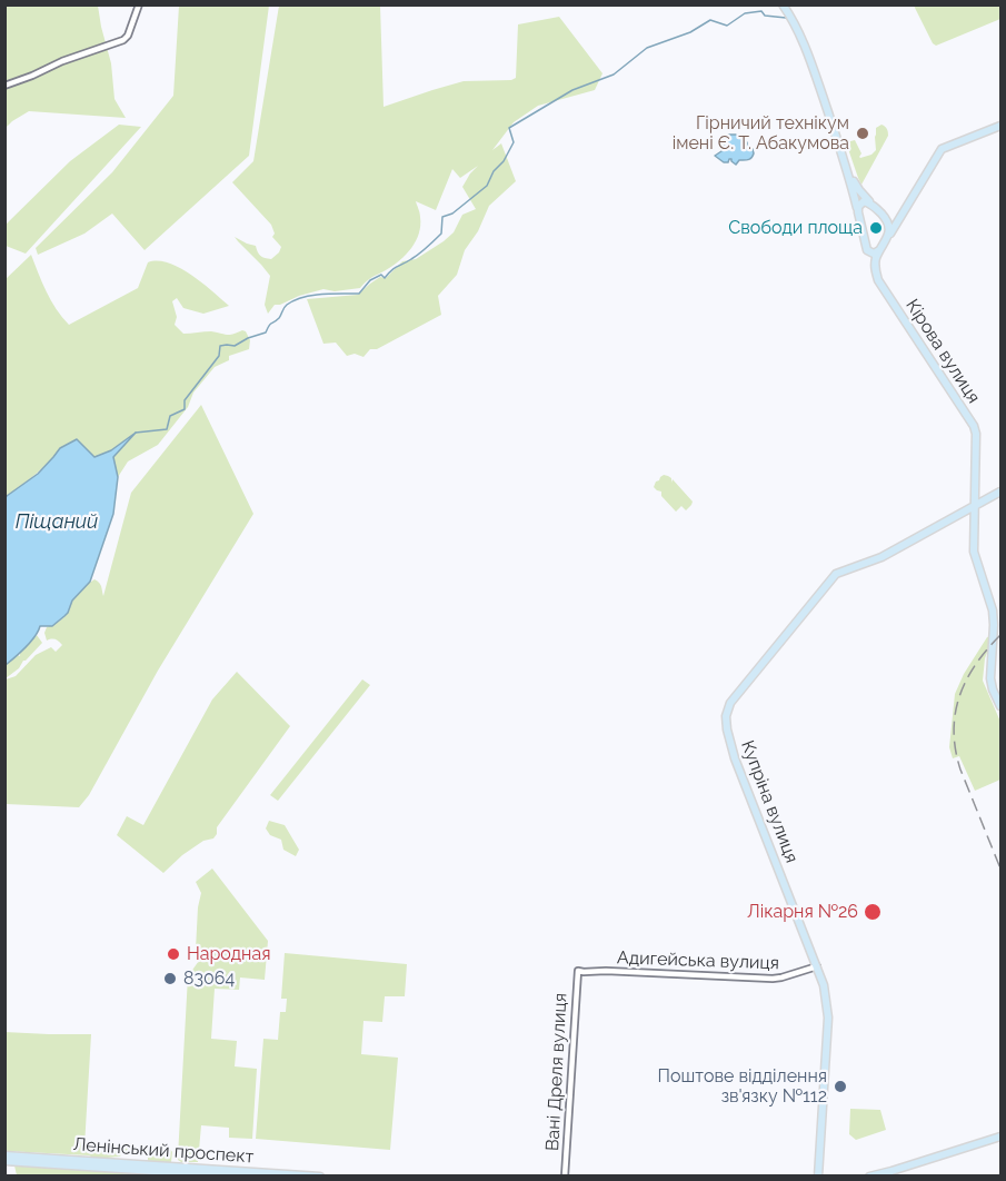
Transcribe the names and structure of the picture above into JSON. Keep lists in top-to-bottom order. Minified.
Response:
{"streets":{"main road":["Кірова вулиця","Купріна вулиця","Ленінський проспект"],"street":["Адигейська вулиця","Вані Дреля вулиця"]},"crossings":[["Кірова вулиця","Купріна вулиця"],["Купріна вулиця","Адигейська вулиця"],["Адигейська вулиця","Вані Дреля вулиця"]],"water":["Піщаний"],"places":["Гірничий технікум імені Є. Т. Абакумова","Свободи площа","Лікарня №26","Народная","83064","Поштове відділення зв'язку №112"]}
